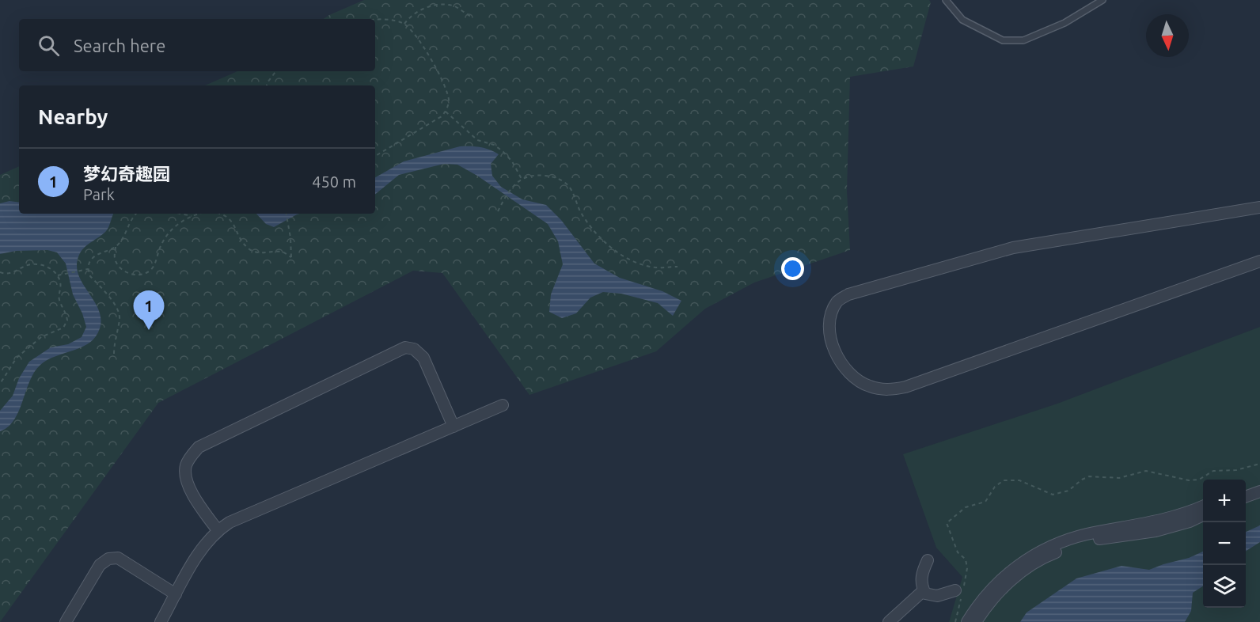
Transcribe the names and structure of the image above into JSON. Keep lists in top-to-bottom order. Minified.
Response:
{"north":"bottom","page":{"search":"Search here","heading":"Nearby","list":[{"mark":"1","name":"梦幻奇趣园","note":"Park","value":"450 m"}],"pins":"1","map_buttons":["+","−"]}}
